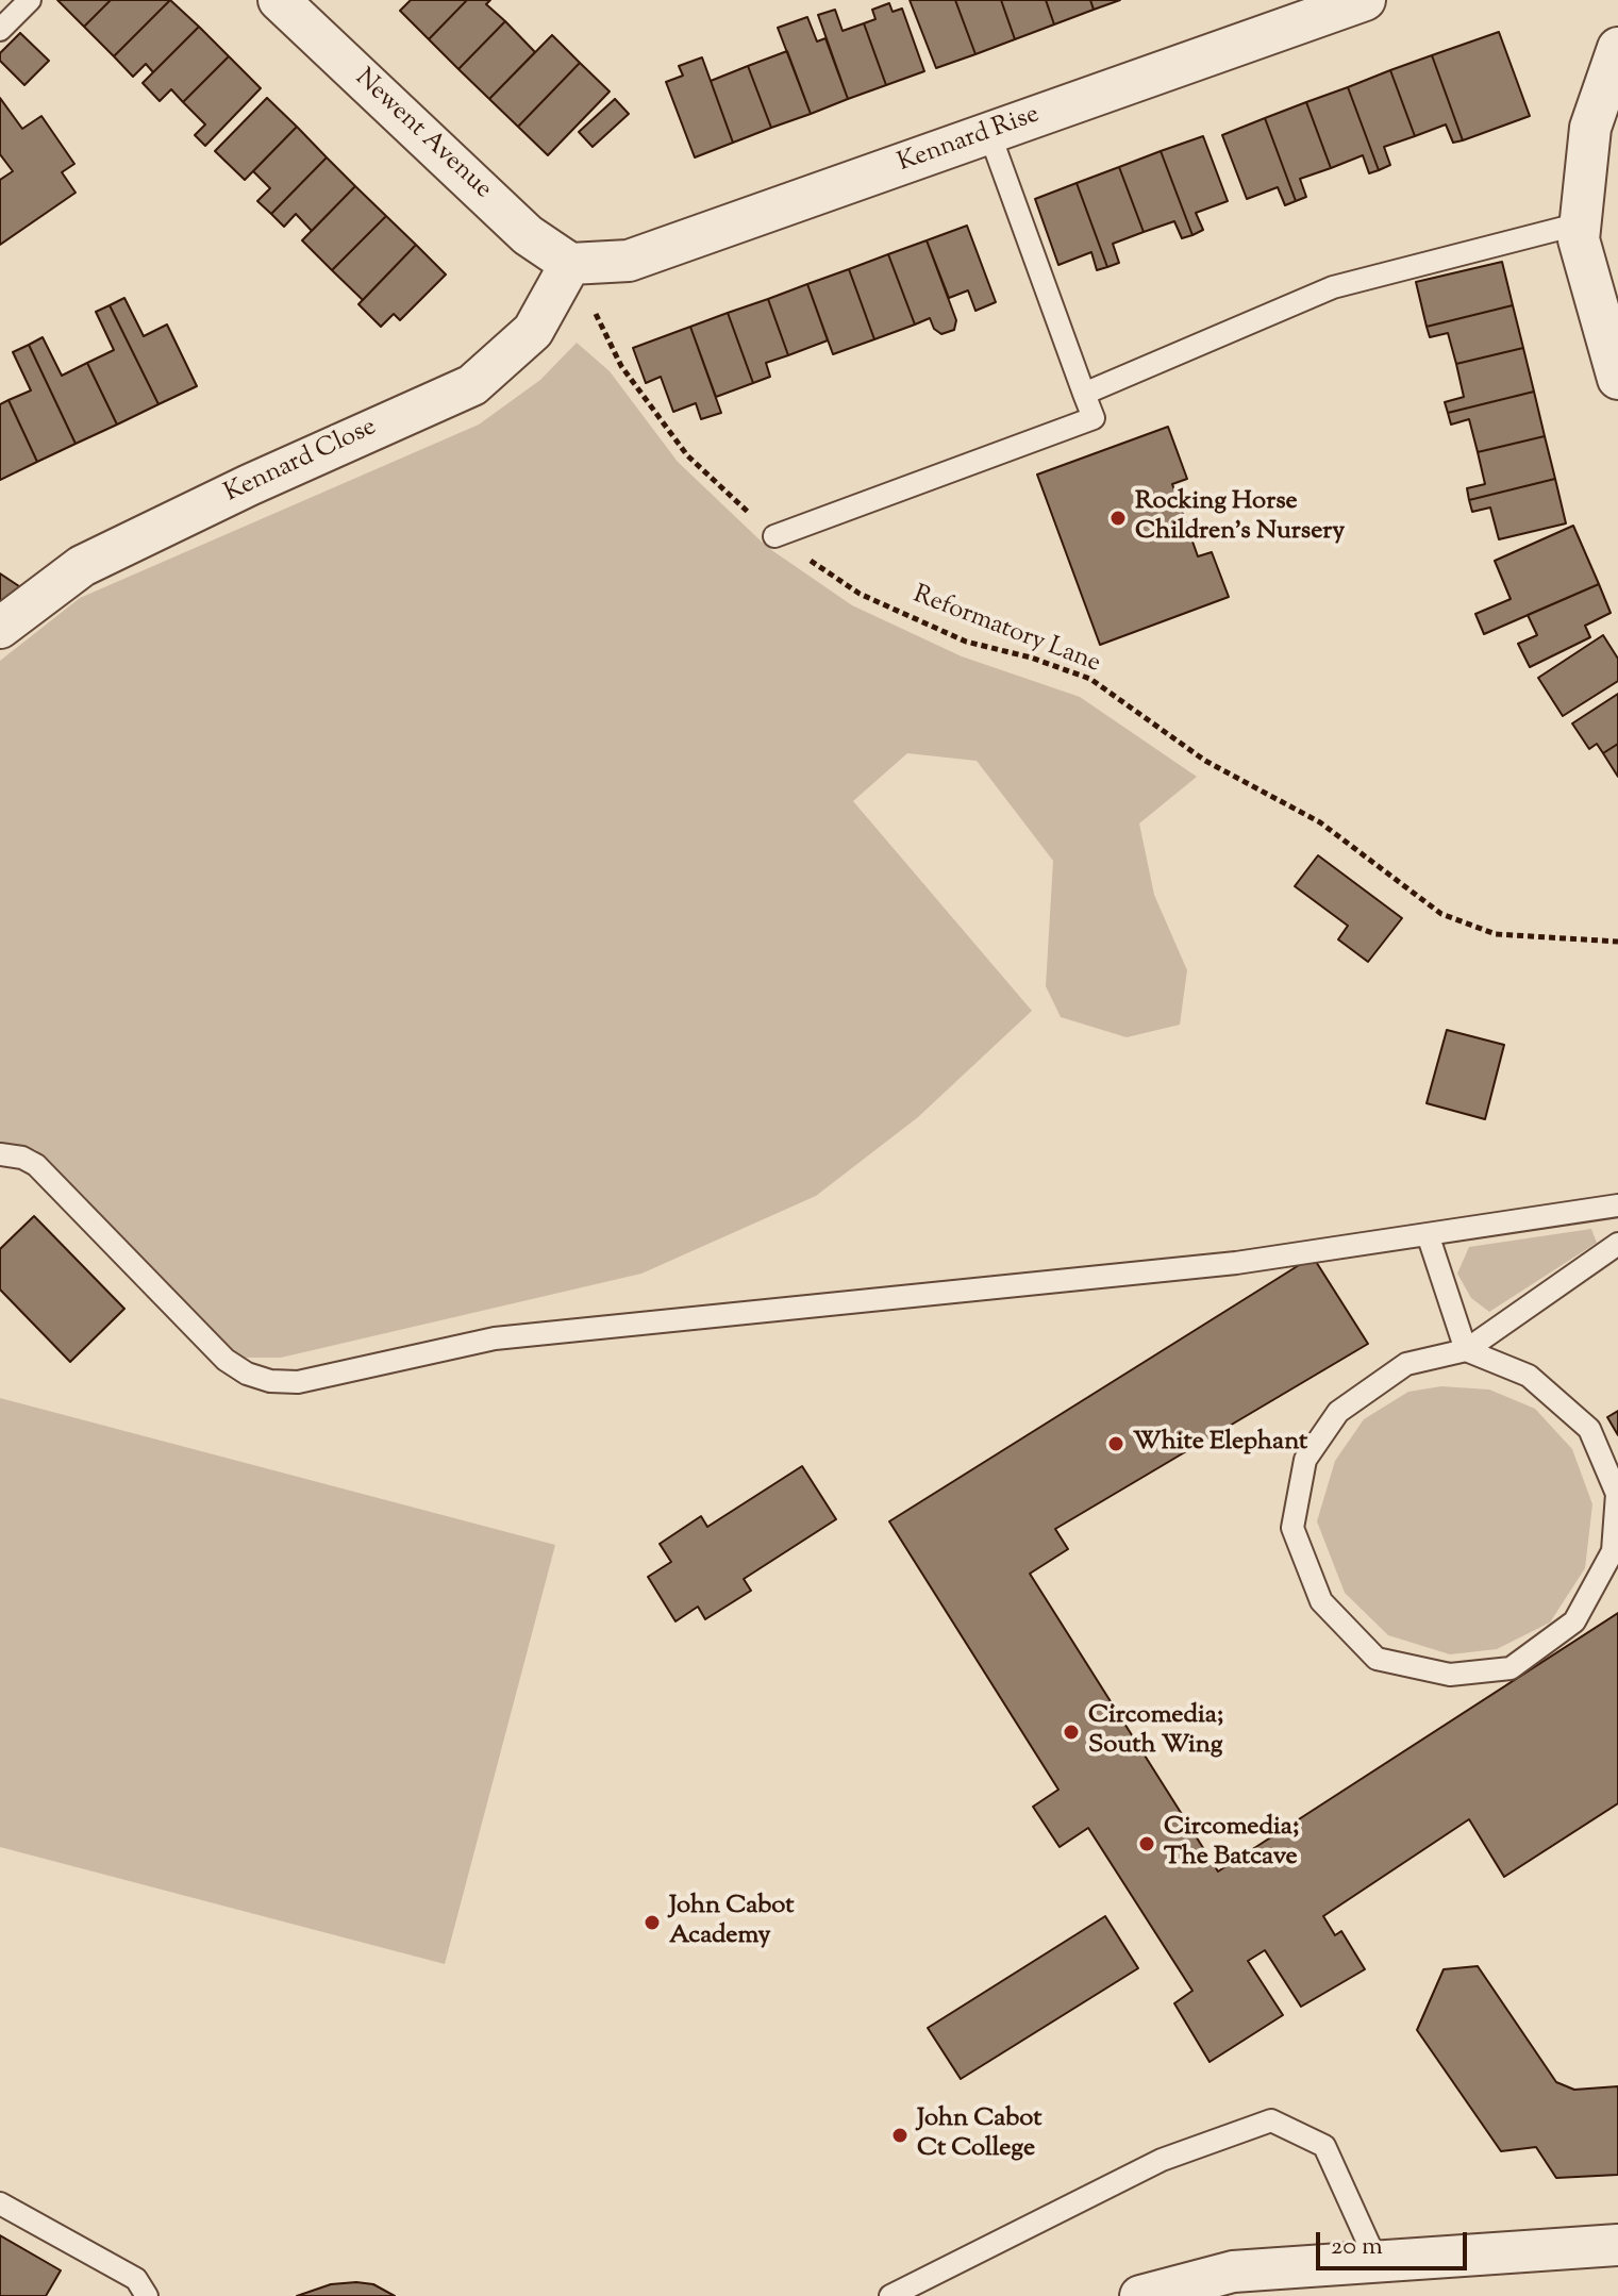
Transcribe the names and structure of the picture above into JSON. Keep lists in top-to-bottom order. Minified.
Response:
{"streets":{"street":["Newent Avenue","Kennard Rise","Kennard Close"],"path":["Reformatory Lane"]},"crossings":[["Newent Avenue","Kennard Rise"],["Newent Avenue","Kennard Close"],["Newent Avenue","Reformatory Lane"],["Kennard Rise","Kennard Close"],["Kennard Rise","Reformatory Lane"],["Kennard Close","Reformatory Lane"]],"places":["Rocking Horse Children's Nursery","White Elephant","Circomedia; South Wing","Circomedia; The Batcave","John Cabot Academy","John Cabot Ct College"],"scale_bar":"20 m"}
